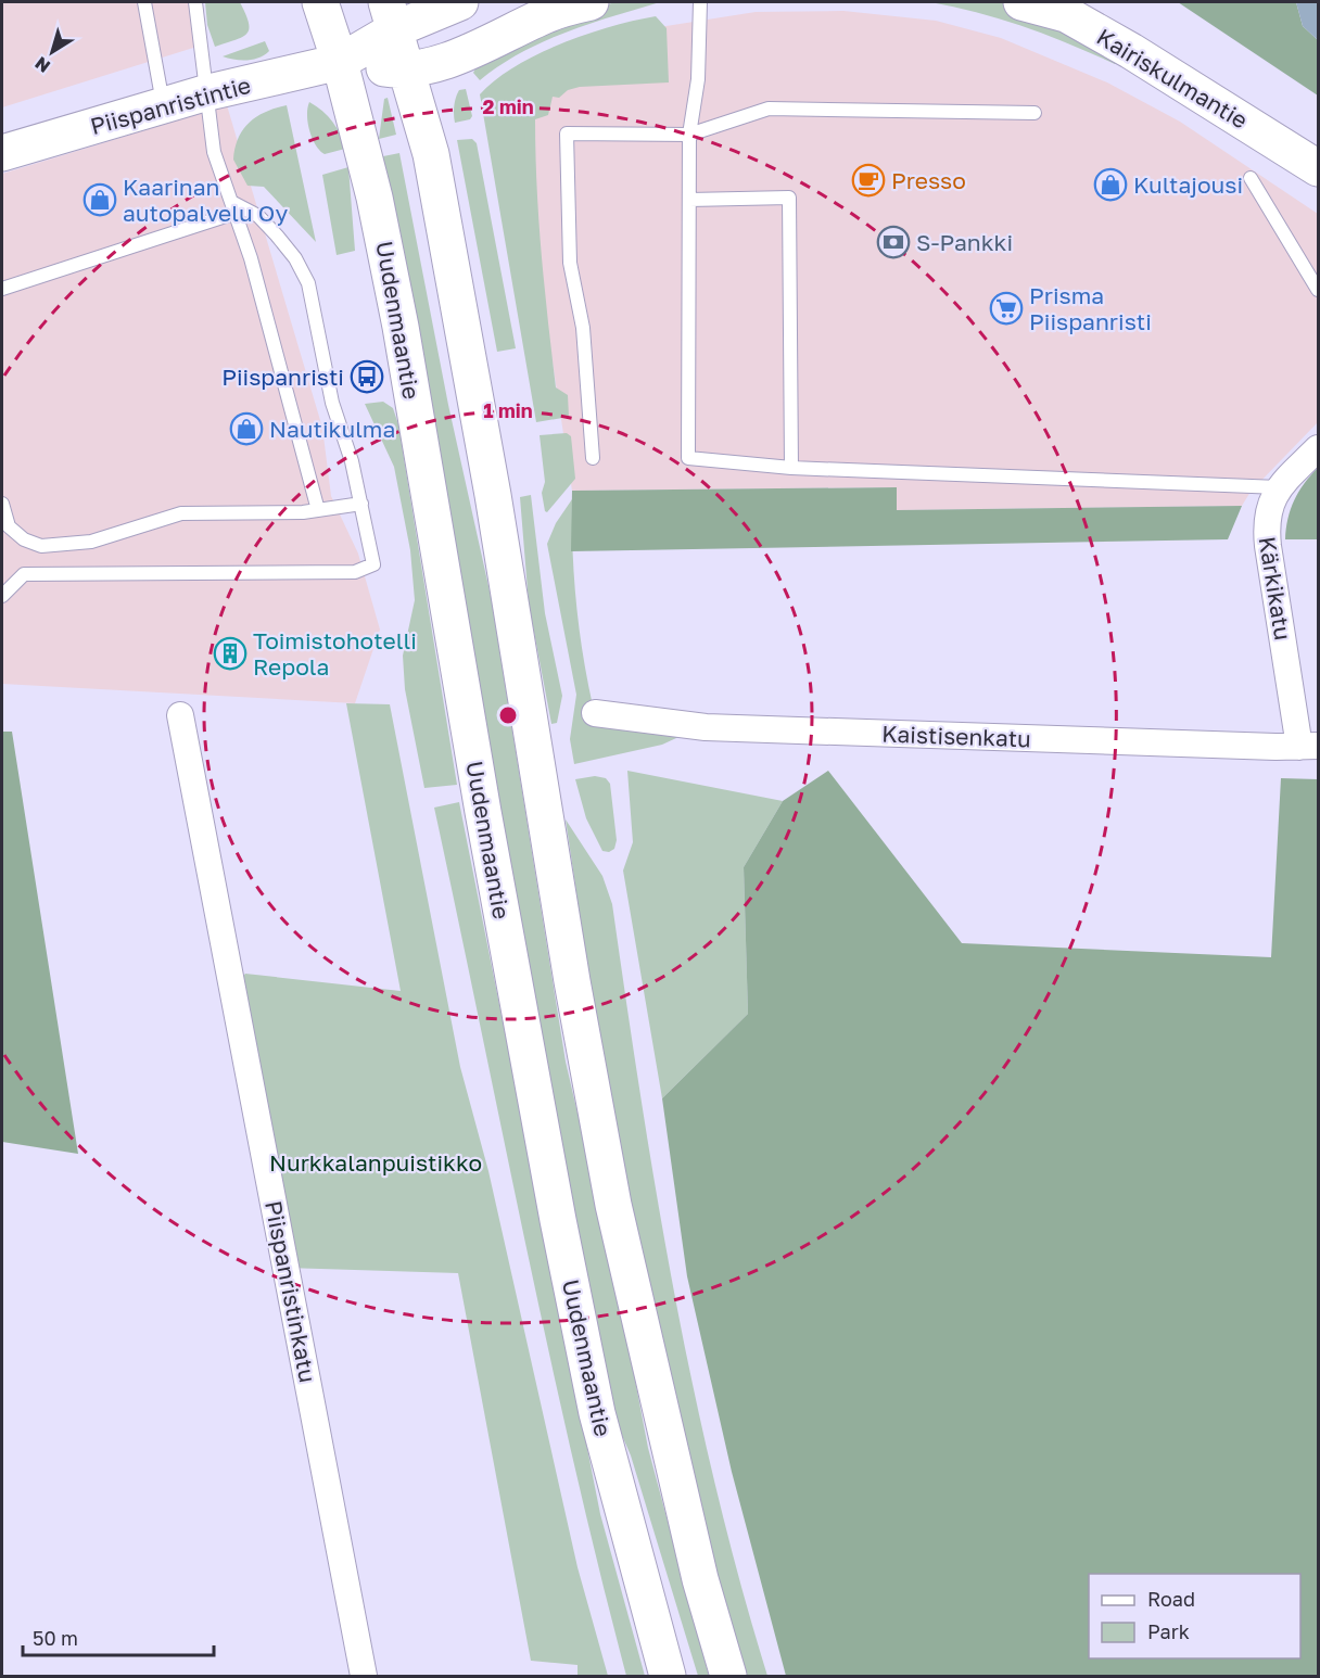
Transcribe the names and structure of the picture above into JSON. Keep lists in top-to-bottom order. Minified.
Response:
{"streets":{"main road":["Kairiskulmantie","Piispanristintie","Uudenmaantie"],"street":["Kärkikatu","Kaistisenkatu","Piispanristinkatu"]},"crossings":[["Piispanristintie","Uudenmaantie"],["Kärkikatu","Kaistisenkatu"]],"parks":["Nurkkalanpuistikko"],"places":{"cafe":["Presso"],"shop":["Kultajousi","Kaarinan autopalvelu Oy","Nautikulma"],"bank":["S-Pankki"],"supermarket":["Prisma Piispanristi"],"bus stop":["Piispanristi"],"building":["Toimistohotelli Repola"]},"legend":["Road","Park"],"scale_bar":"50 m","north":"bottom left","rings":["2 min","1 min"]}
